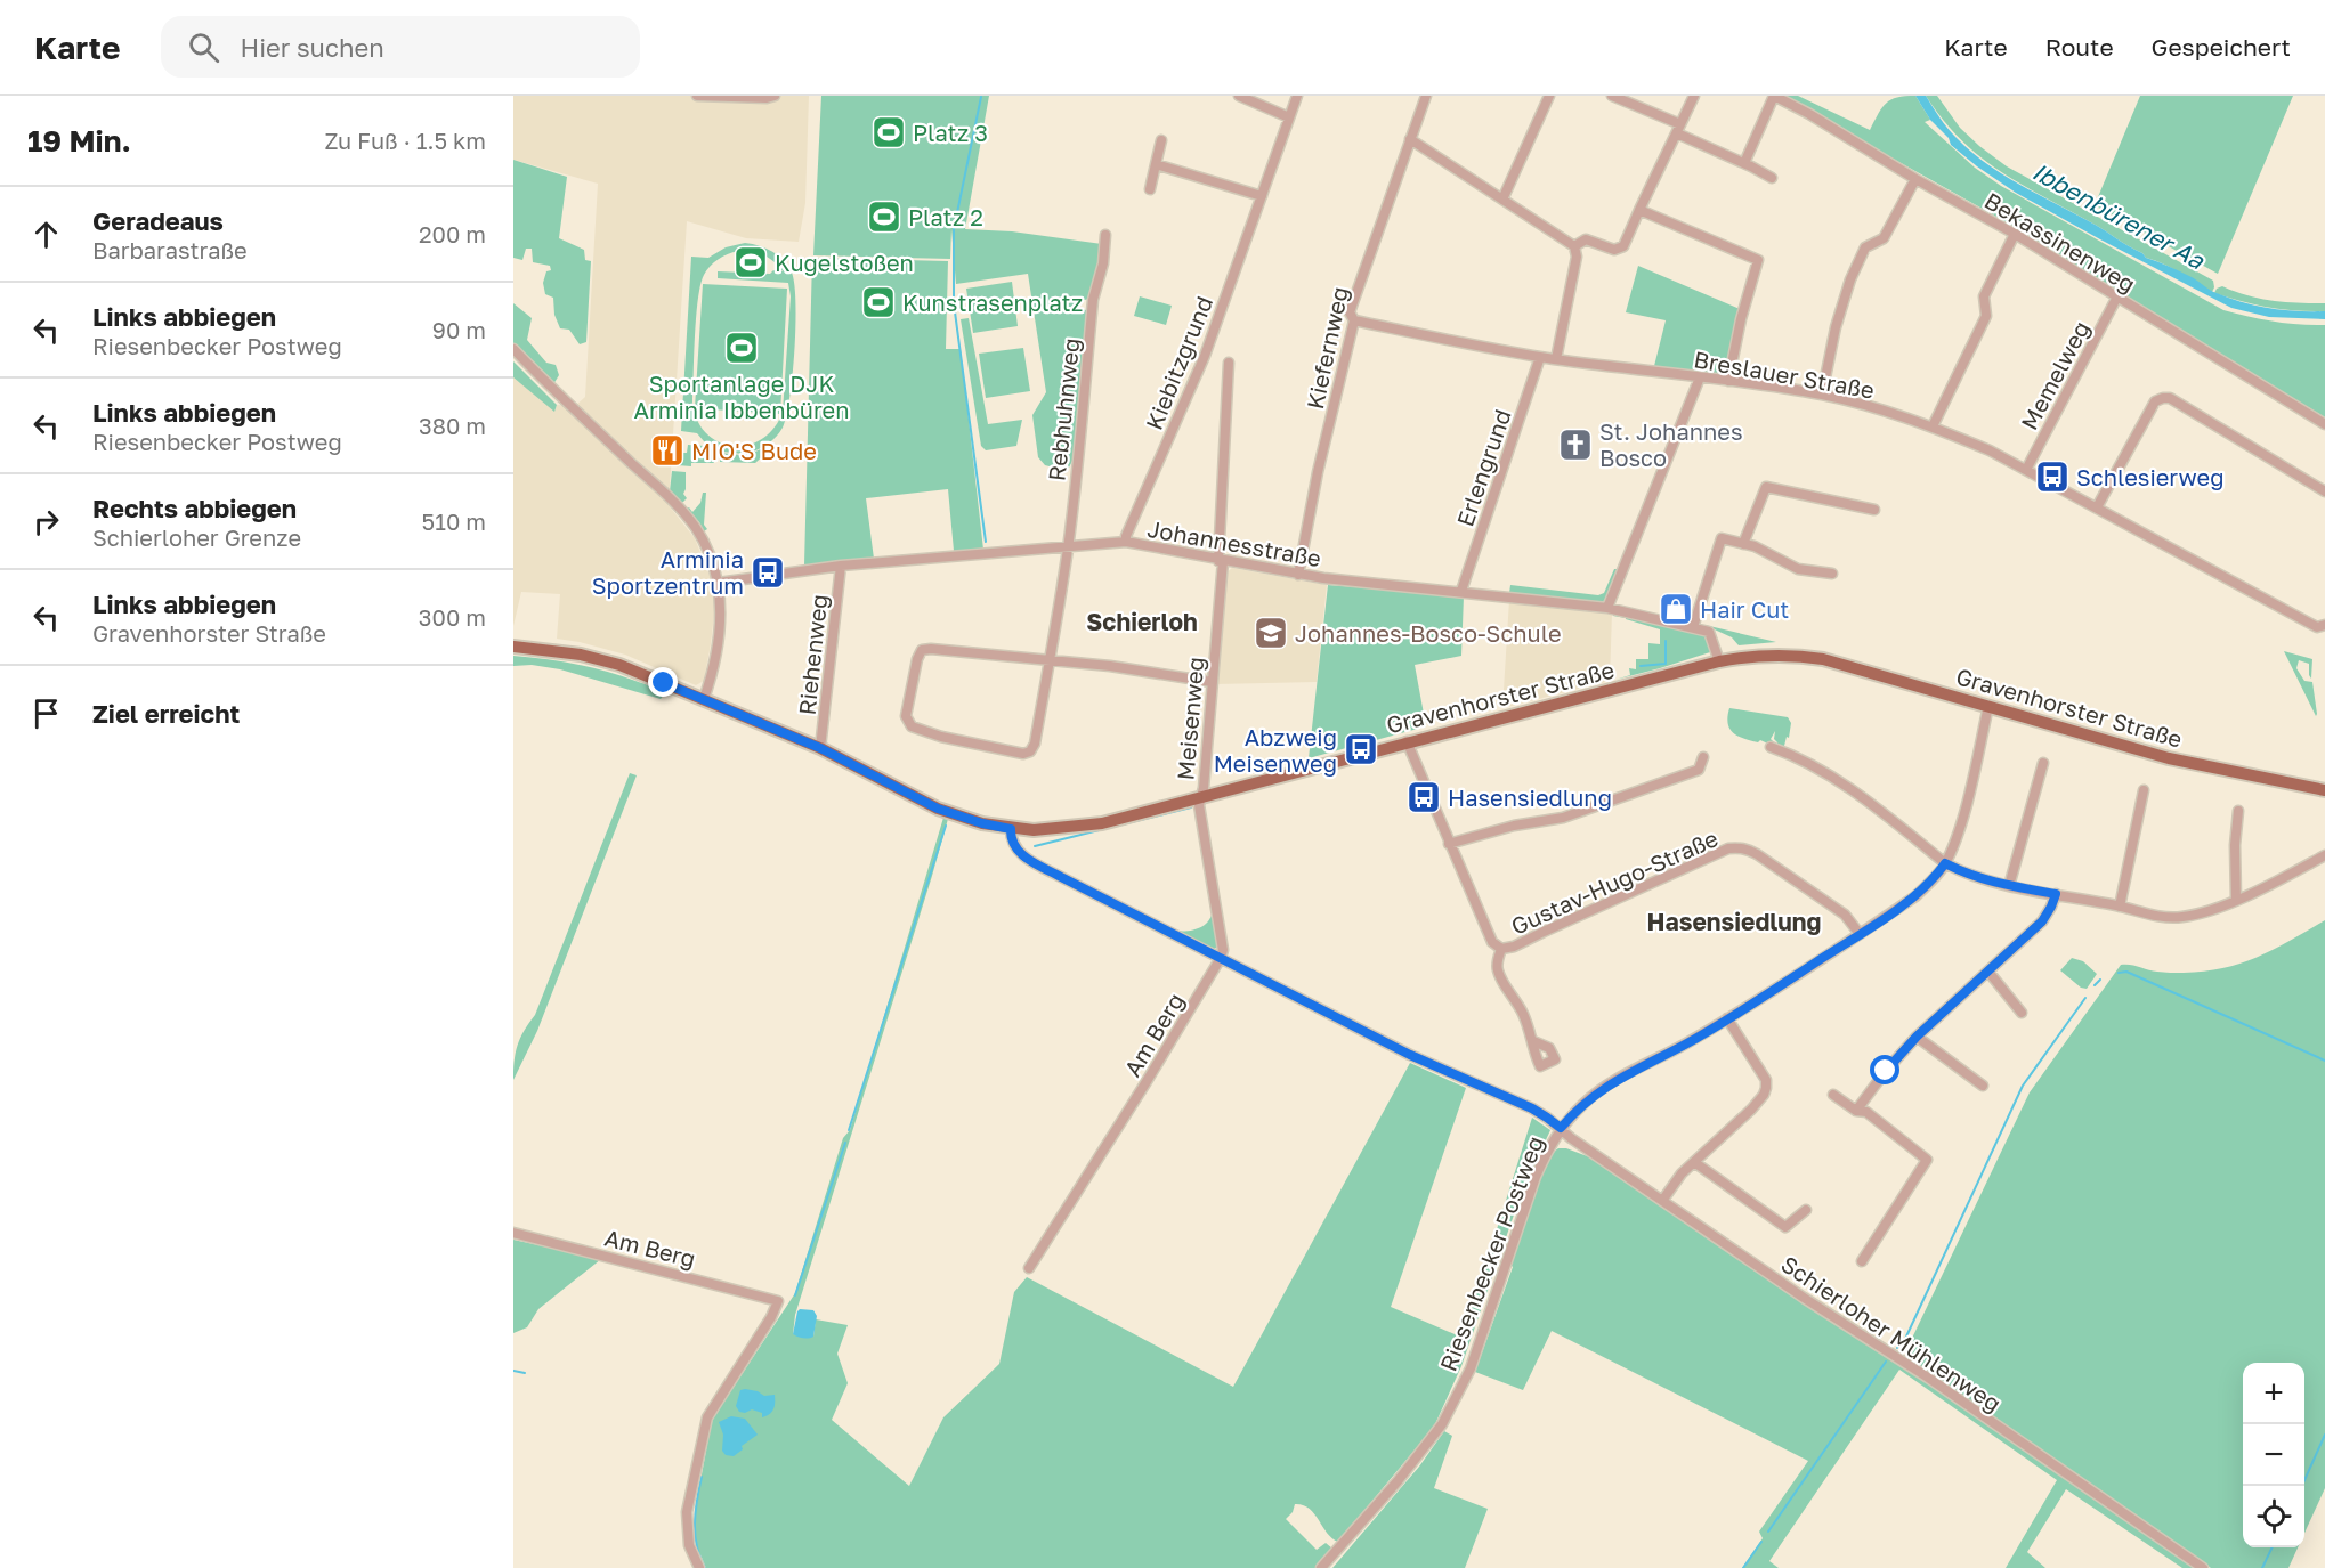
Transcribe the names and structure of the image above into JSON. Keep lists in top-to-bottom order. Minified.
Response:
{"streets":{"main road":["Gravenhorster Straße"],"street":["Bekassinenweg","Kiefernweg","Kiebitzgrund","Breslauer Straße","Memelweg","Rebhuhnweg","Erlengrund","Johannesstraße","Riehenweg","Meisenweg","Gustav-Hugo-Straße","Am Berg","Riesenbecker Postweg","Schierloher Mühlenweg"]},"crossings":[["Bekassinenweg","Memelweg"],["Kiefernweg","Breslauer Straße"],["Kiefernweg","Johannesstraße"],["Kiebitzgrund","Johannesstraße"],["Breslauer Straße","Memelweg"],["Breslauer Straße","Erlengrund"],["Rebhuhnweg","Johannesstraße"],["Erlengrund","Johannesstraße"],["Johannesstraße","Riehenweg"],["Johannesstraße","Meisenweg"],["Riehenweg","Gravenhorster Straße"],["Gravenhorster Straße","Meisenweg"],["Gravenhorster Straße","Gustav-Hugo-Straße"],["Gravenhorster Straße","Riesenbecker Postweg"],["Gravenhorster Straße","Schierloher Mühlenweg"],["Gustav-Hugo-Straße","Riesenbecker Postweg"],["Am Berg","Schierloher Mühlenweg"],["Riesenbecker Postweg","Schierloher Mühlenweg"]],"districts":["Schierloh","Hasensiedlung"],"water":["Ibbenbürener Aa"],"places":{"sports":["Platz 3","Platz 2","Kugelstoßen","Kunstrasenplatz","Sportanlage DJK Arminia Ibbenbüren"],"church":["St. Johannes Bosco"],"restaurant":["MIO'S Bude"],"bus stop":["Schlesierweg","Arminia Sportzentrum","Abzweig Meisenweg","Hasensiedlung"],"shop":["Hair Cut"],"school or university":["Johannes-Bosco-Schule"]},"page":{"header":"Karte","search":"Hier suchen","nav":["Karte","Route","Gespeichert"],"heading":["19 Min.","Zu Fuß · 1.5 km"],"list":[["Geradeaus","Barbarastraße","200 m"],["Links abbiegen","Riesenbecker Postweg","90 m"],["Links abbiegen","Riesenbecker Postweg","380 m"],["Rechts abbiegen","Schierloher Grenze","510 m"],["Links abbiegen","Gravenhorster Straße","300 m"],"Ziel erreicht"],"map_buttons":["+","−"]}}
